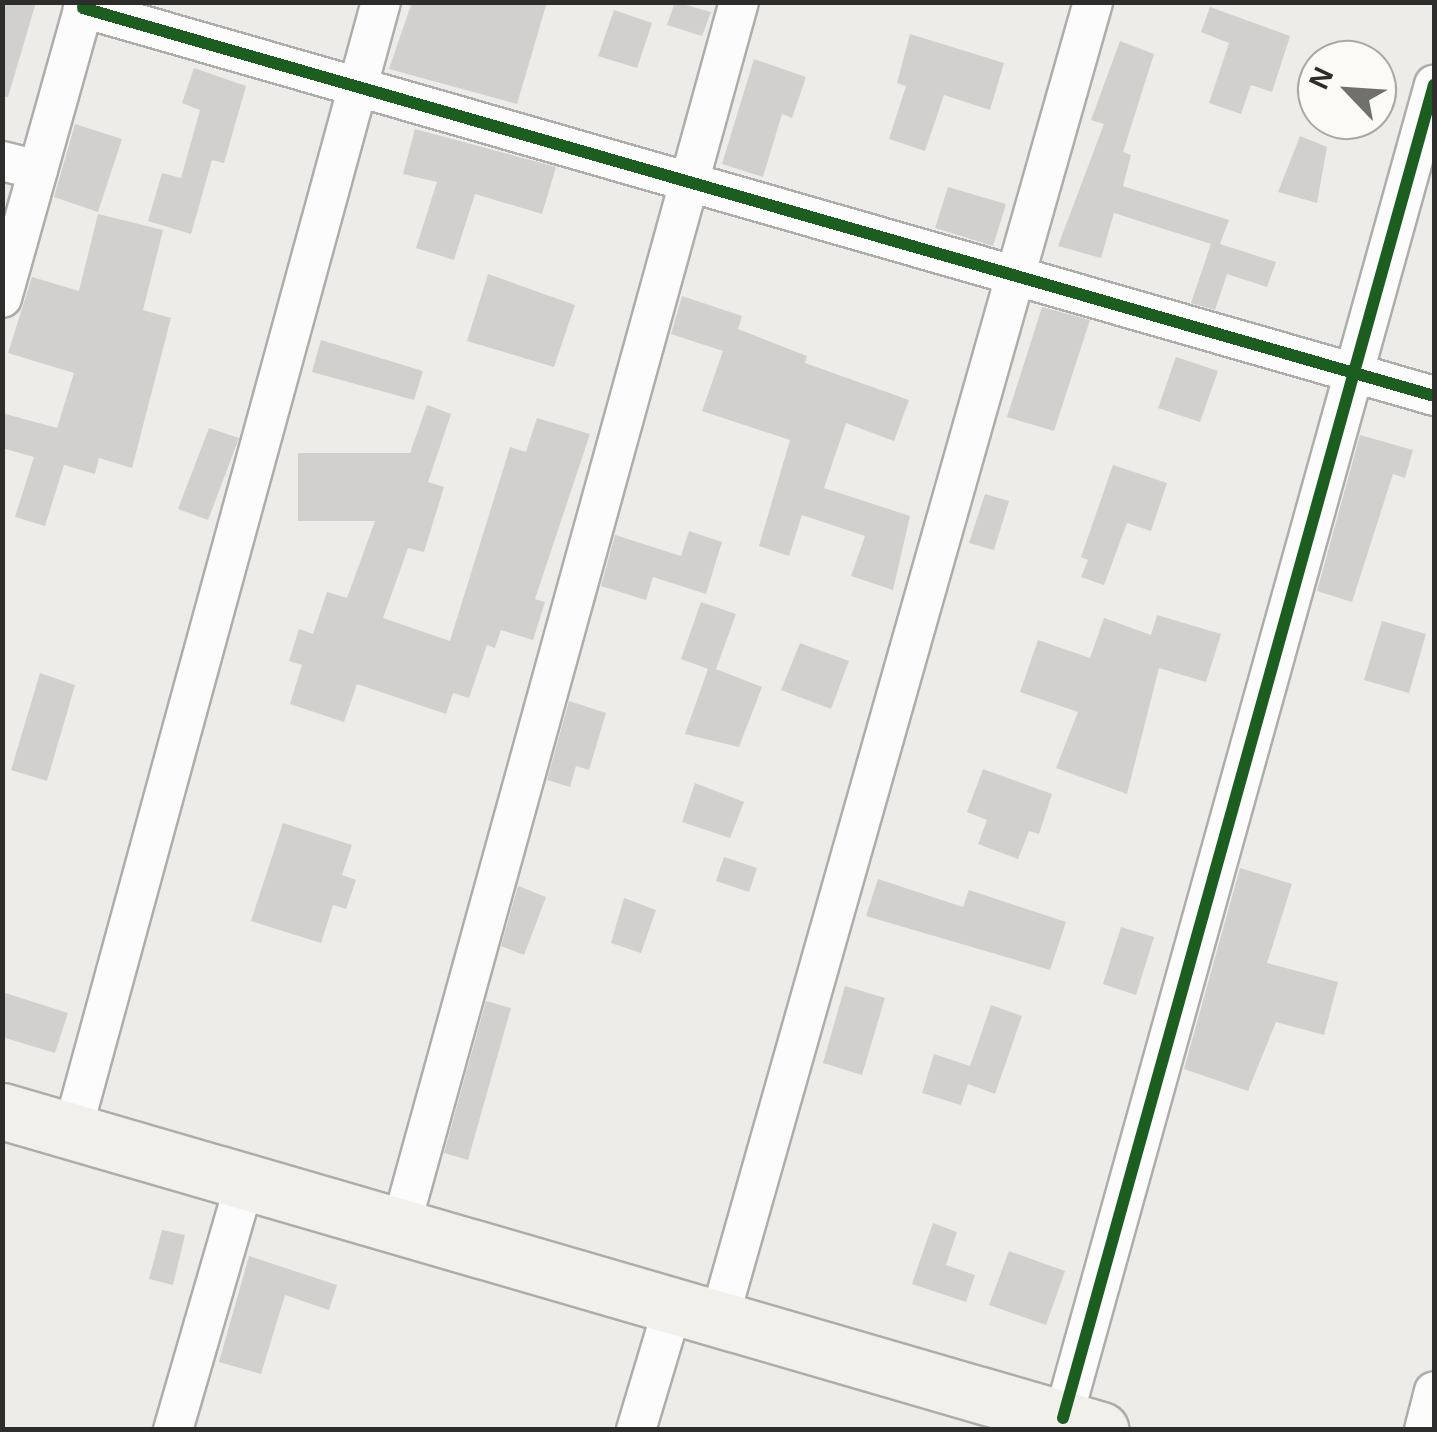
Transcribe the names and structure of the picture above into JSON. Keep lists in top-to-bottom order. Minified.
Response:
{"north":"top left"}
